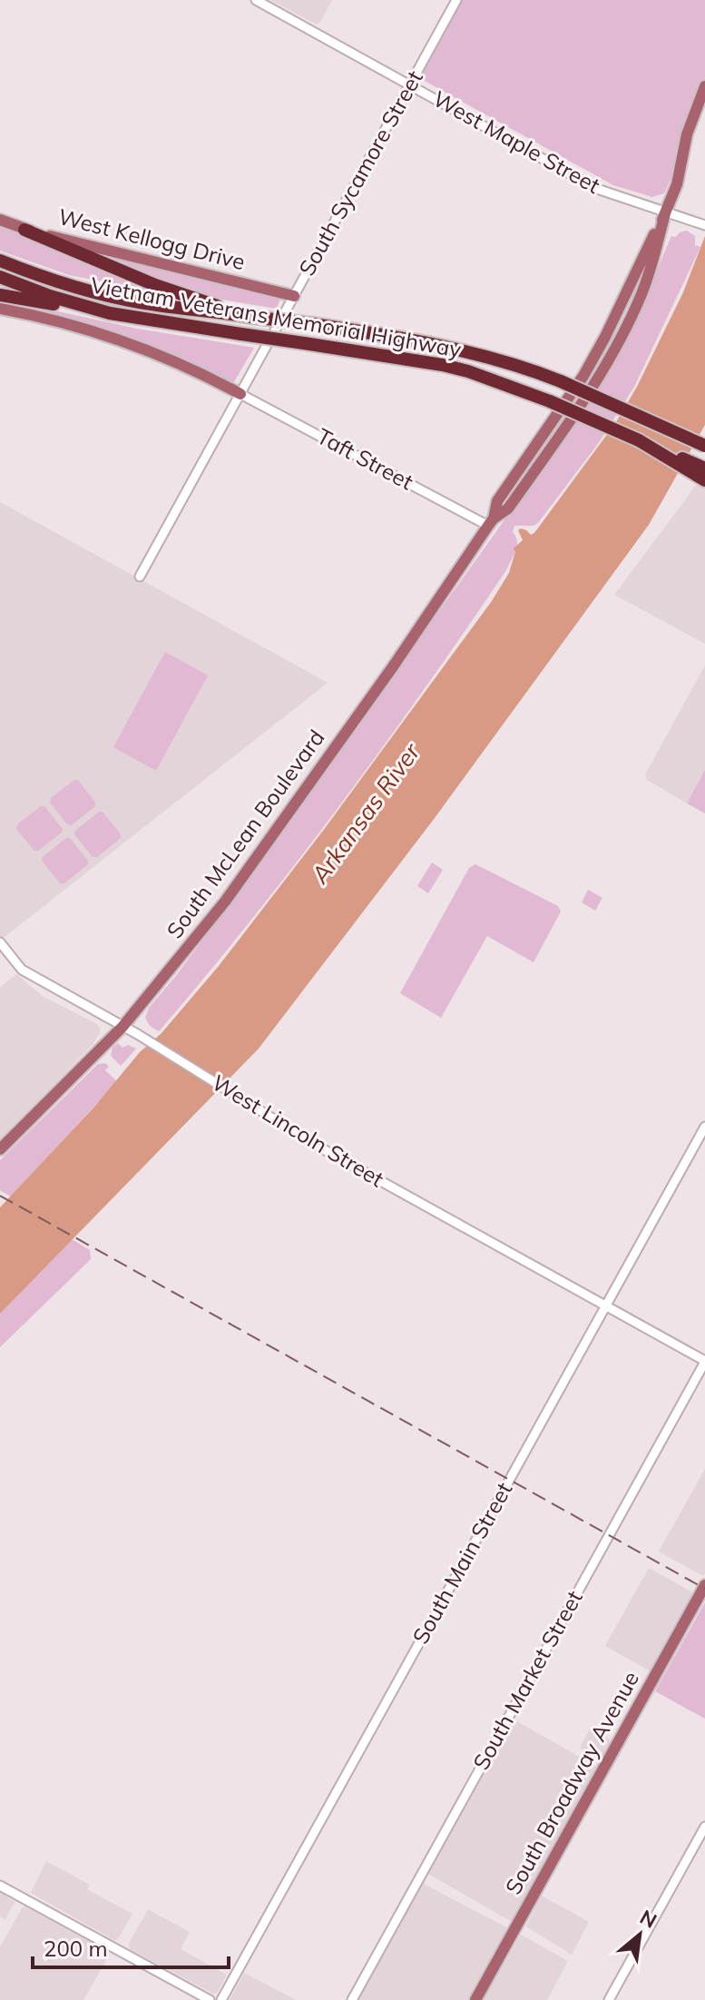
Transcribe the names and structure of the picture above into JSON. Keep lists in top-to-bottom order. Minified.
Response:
{"streets":{"highway":["Vietnam Veterans Memorial Highway"],"main road":["West Kellogg Drive","South McLean Boulevard","South Broadway Avenue"],"street":["West Maple Street","South Sycamore Street","Taft Street","West Lincoln Street","South Main Street","South Market Street"]},"crossings":[["West Maple Street","South Sycamore Street"],["West Maple Street","South McLean Boulevard"],["South Sycamore Street","West Kellogg Drive"],["South Sycamore Street","Taft Street"],["Taft Street","South McLean Boulevard"],["South McLean Boulevard","West Lincoln Street"],["West Lincoln Street","South Main Street"],["West Lincoln Street","South Market Street"]],"water":["Arkansas River"],"scale_bar":"200 m","north":"top right"}
